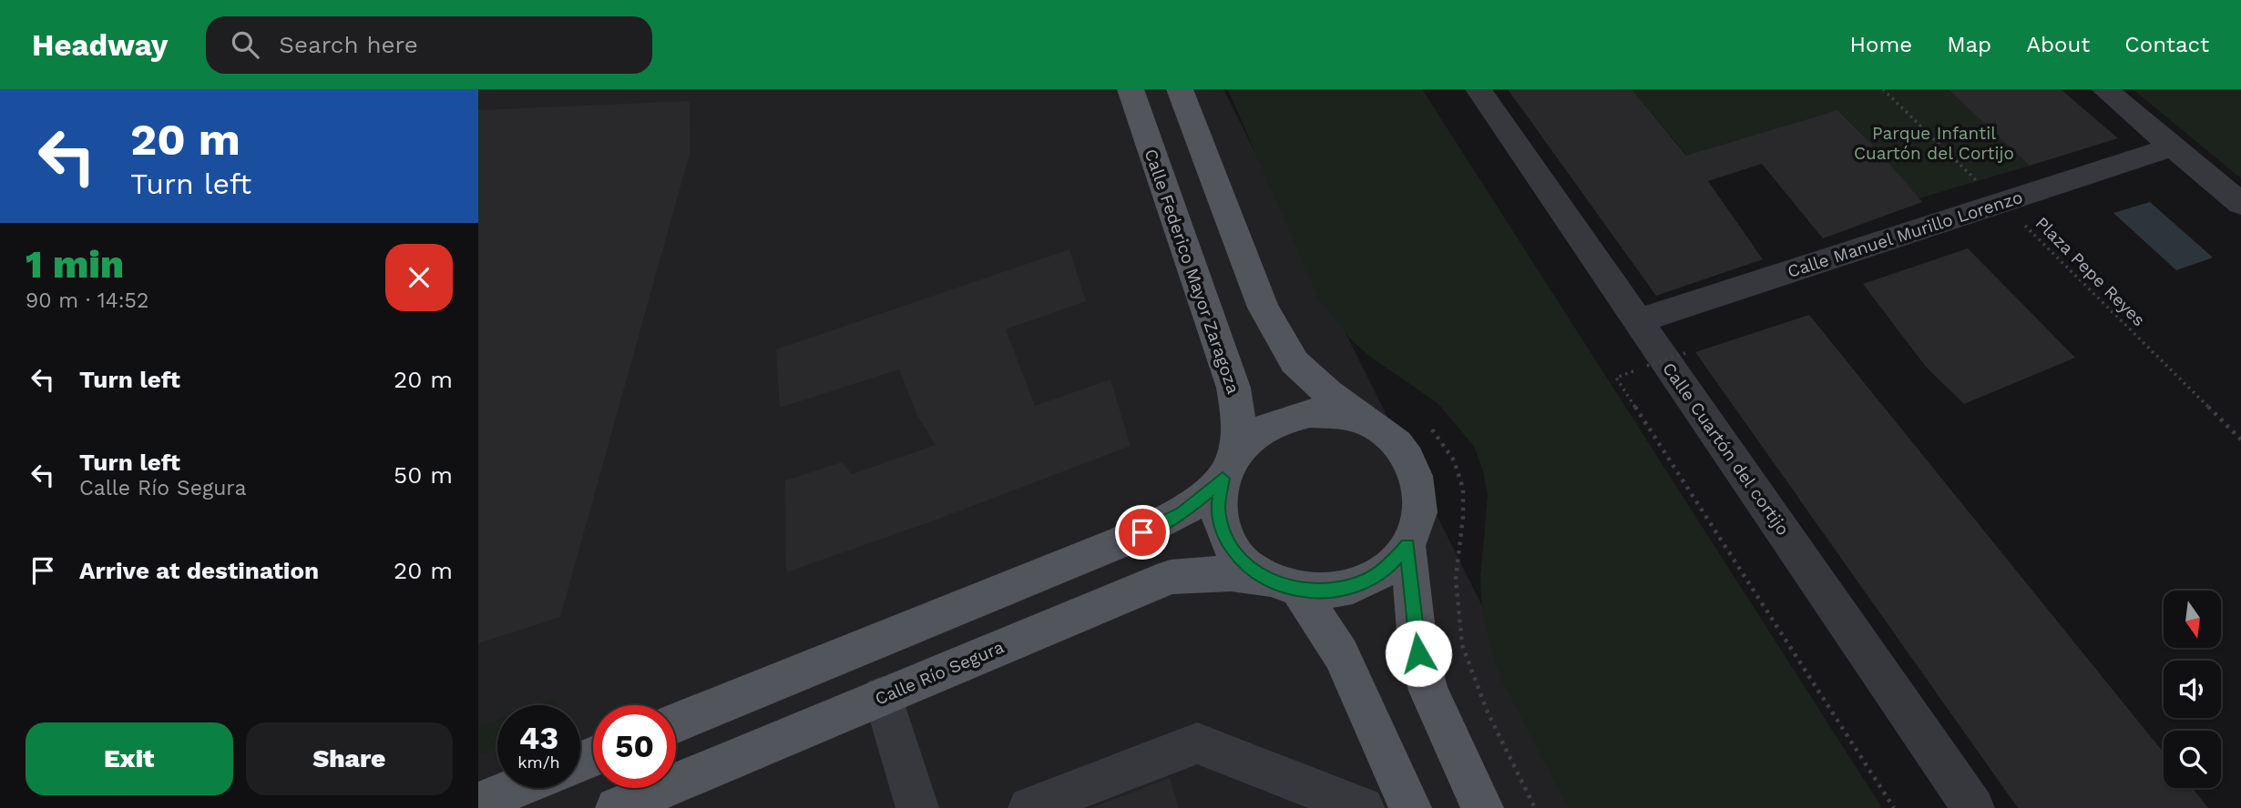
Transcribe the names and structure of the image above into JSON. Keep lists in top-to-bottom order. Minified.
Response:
{"streets":{"main road":["Calle Federico Mayor Zaragoza","Calle Río Segura"],"street":["Calle Manuel Murillo Lorenzo","Calle Cuartón del cortijo"],"path":["Plaza Pepe Reyes"]},"crossings":[["Calle Manuel Murillo Lorenzo","Calle Cuartón del cortijo"],["Calle Federico Mayor Zaragoza","Calle Río Segura"]],"parks":["Parque Infantil Cuartón del Cortijo"],"north":"bottom","page":{"header":"Headway","search":"Search here","nav":["Home","Map","About","Contact"],"turn":["20 m","Turn left"],"heading":["1 min","90 m · 14:52"],"list":[{"name":"Turn left","value":"20 m"},{"name":"Turn left","note":"Calle Río Segura","value":"50 m"},{"name":"Arrive at destination","value":"20 m"}],"speed":"43 km/h","limit":"50","buttons":["Exit","Share"]}}
